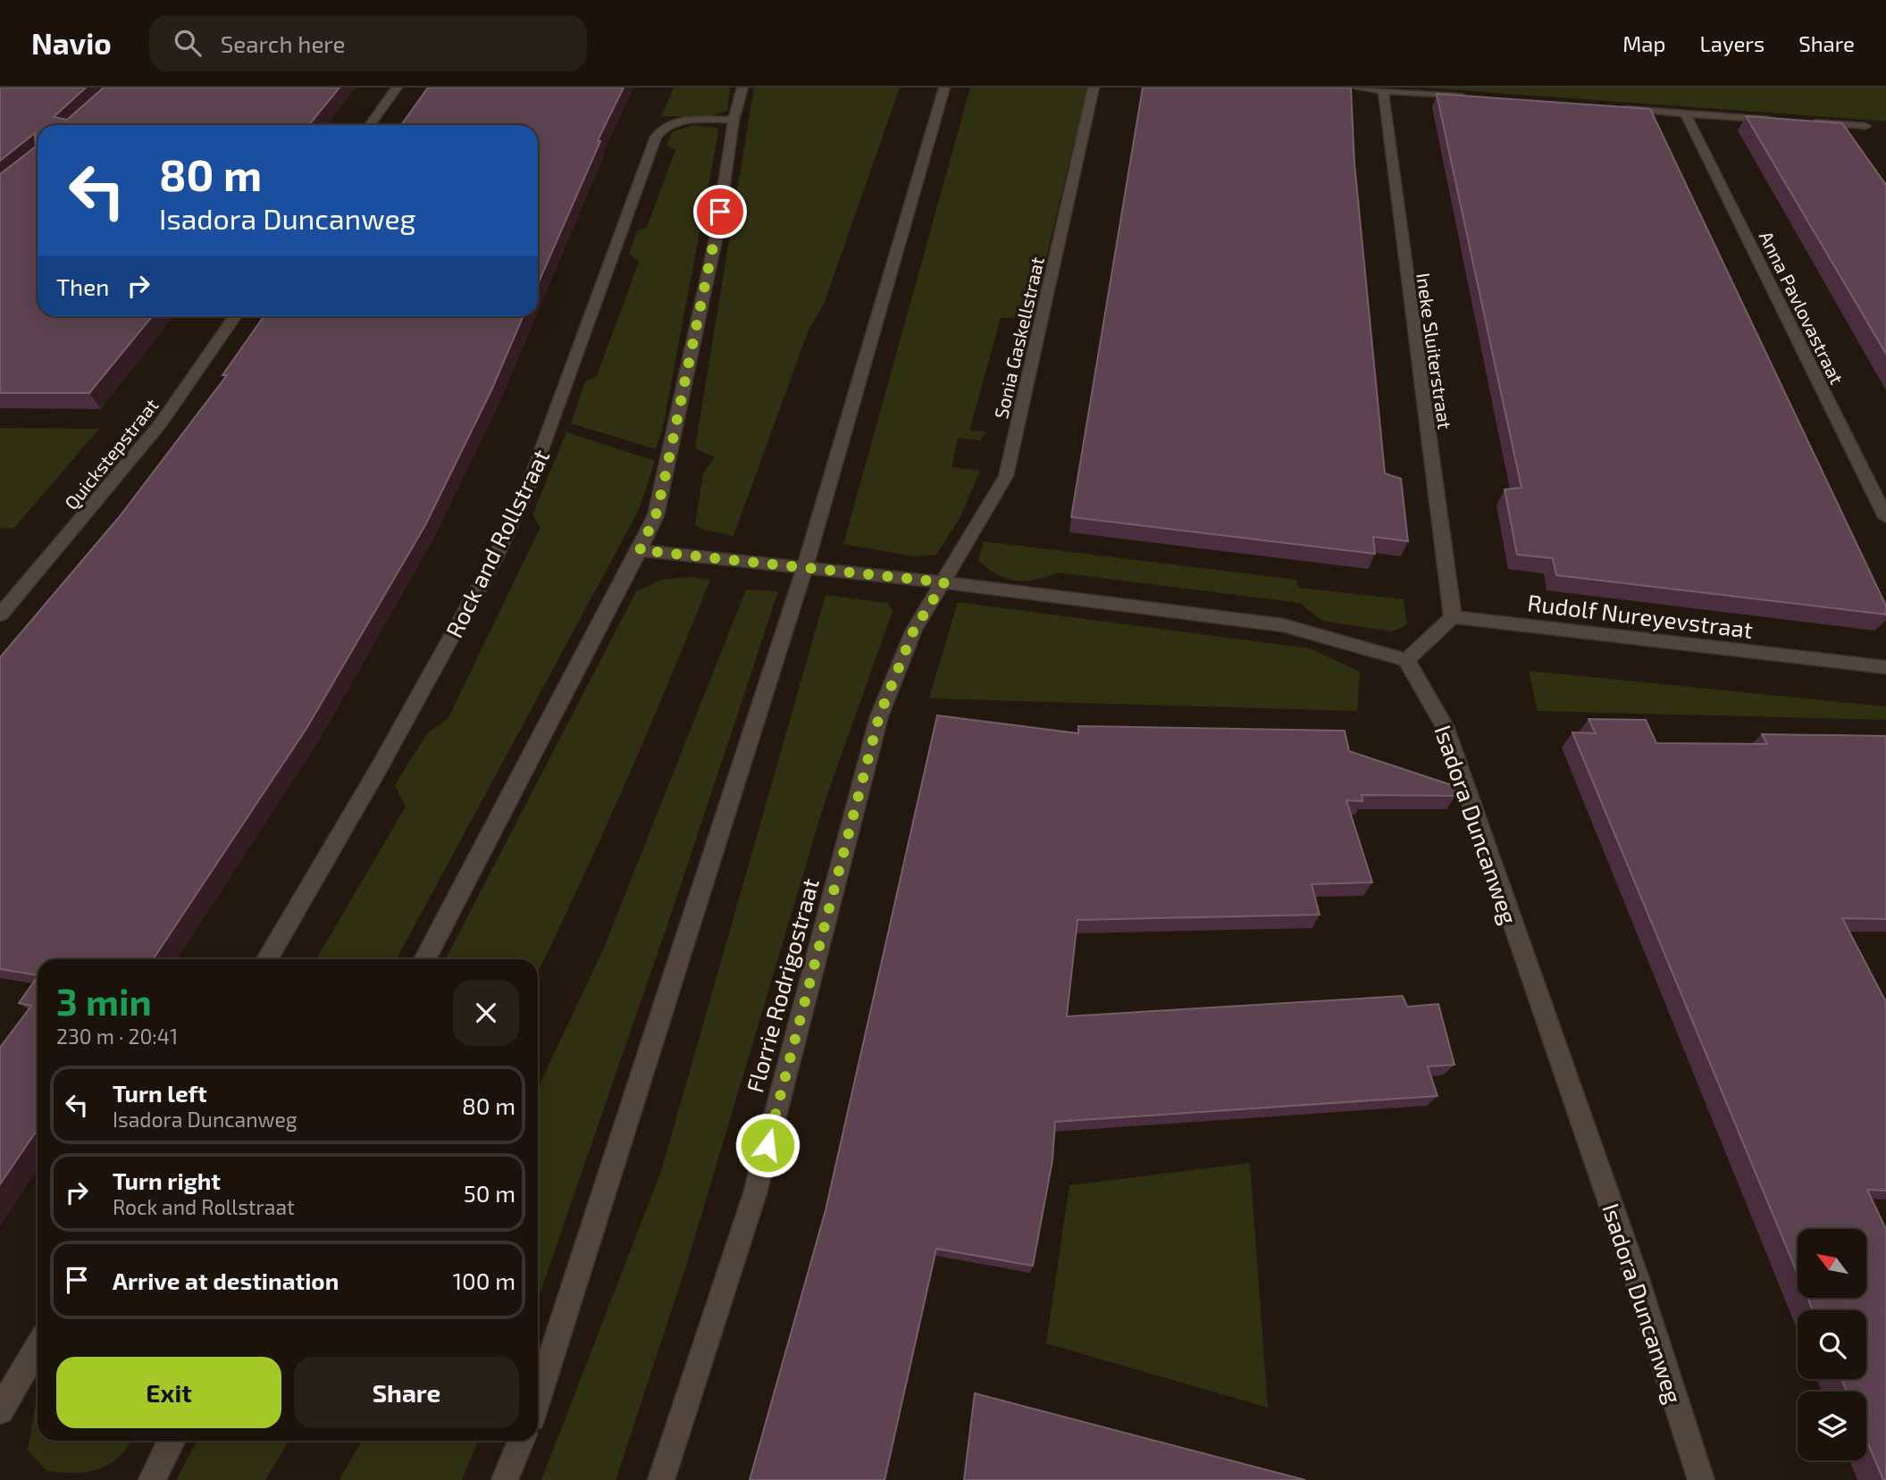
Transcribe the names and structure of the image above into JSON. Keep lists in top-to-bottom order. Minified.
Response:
{"streets":{"street":["Anna Pavlovastraat","Sonia Gaskellstraat","Ineke Sluiterstraat","Quickstepstraat","Rock and Rollstraat","Rudolf Nureyevstraat","Isadora Duncanweg","Florrie Rodrigostraat"]},"crossings":[["Sonia Gaskellstraat","Florrie Rodrigostraat"],["Ineke Sluiterstraat","Rudolf Nureyevstraat"]],"north":"top left","page":{"header":"Navio","search":"Search here","nav":["Map","Layers","Share"],"turn":["80 m","Isadora Duncanweg"],"then":"Then","heading":["3 min","230 m · 20:41"],"list":[{"name":"Turn left","note":"Isadora Duncanweg","value":"80 m"},{"name":"Turn right","note":"Rock and Rollstraat","value":"50 m"},{"name":"Arrive at destination","value":"100 m"}],"buttons":["Exit","Share"]}}
